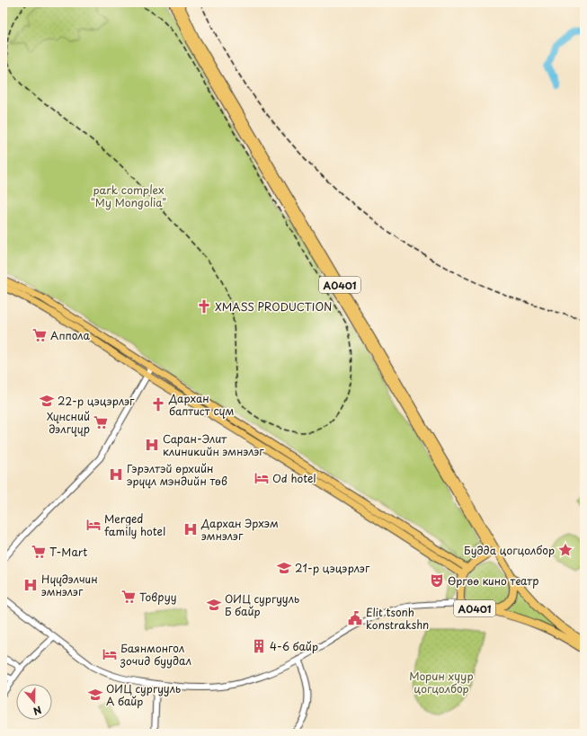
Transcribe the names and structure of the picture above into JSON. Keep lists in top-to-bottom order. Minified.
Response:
{"streets":{"highway":["A0401"]},"parks":["park complex \"My Mongolia\"","Морин хуур цогцолбор"],"places":{"church":["XMASS PRODUCTION","Дархан баптист сүм"],"supermarket":["Аппола","Хүнсний дэлгүүр","T-Mart","Товруу"],"school or university":["22-р цэцэрлэг","21-р цэцэрлэг","ОИЦ сургууль Б байр","ОИЦ сургууль А байр"],"hospital":["Саран-Элит клиникийн эмнэлэг","Гэрэлтэй өрхийн эрүүл мэндийн төв","Дархан Эрхэм эмнэлэг","Нүүдэлчин эмнэлэг"],"hotel":["Od hotel","Merged family hotel","Баянмонгол зочид буудал"],"place":["Будда цогцолбор"],"theatre":["Өргөө кино театр"],"public building":["Elit tsonh konstrakshn"],"building":["4-6 байр"]},"north":"bottom"}
